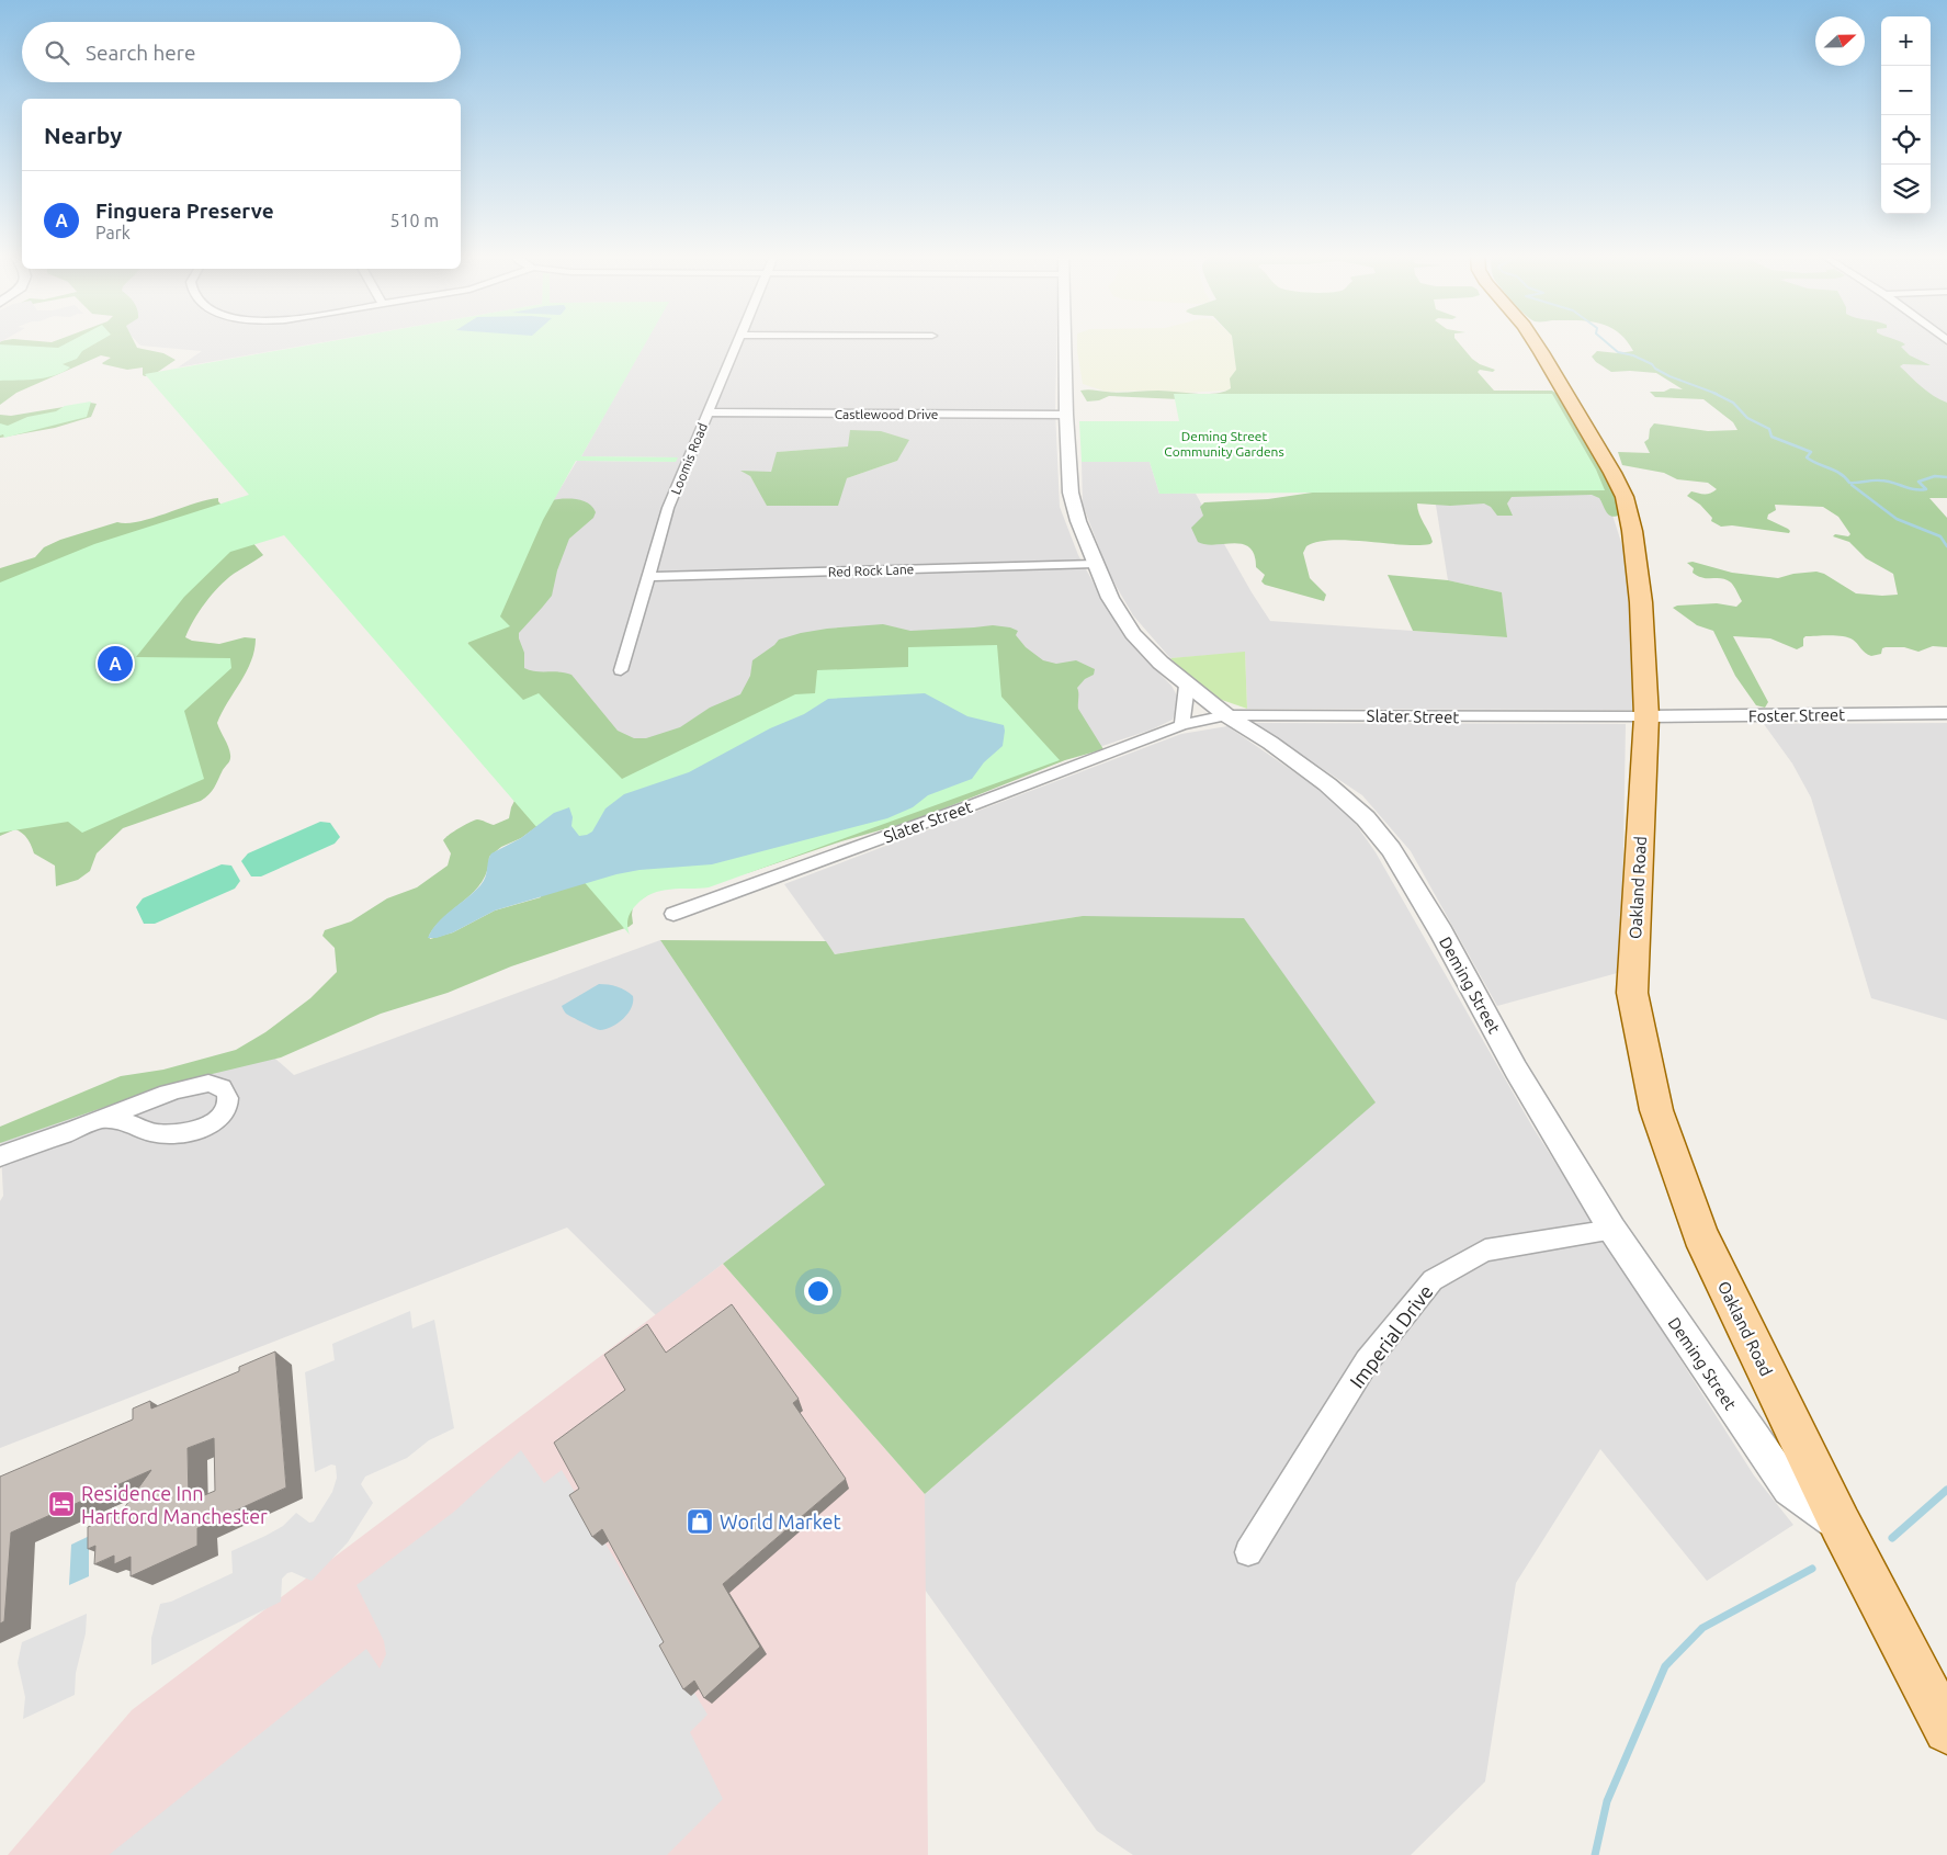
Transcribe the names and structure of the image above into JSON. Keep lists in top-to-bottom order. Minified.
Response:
{"streets":{"main road":["Oakland Road","Deming Street"],"street":["Castlewood Drive","Loomis Road","Red Rock Lane","Foster Street","Slater Street","Imperial Drive"]},"crossings":[["Castlewood Drive","Loomis Road"],["Castlewood Drive","Deming Street"],["Loomis Road","Red Rock Lane"],["Red Rock Lane","Deming Street"],["Foster Street","Slater Street"],["Foster Street","Oakland Road"],["Slater Street","Oakland Road"],["Slater Street","Deming Street"],["Oakland Road","Deming Street"],["Deming Street","Imperial Drive"]],"parks":["Deming Street Community Gardens"],"places":{"hotel":["Residence Inn Hartford Manchester"],"shop":["World Market"]},"north":"right","page":{"map_buttons":["+","−"],"search":"Search here","heading":"Nearby","list":[{"mark":"A","name":"Finguera Preserve","note":"Park","value":"510 m"}],"pins":"A"}}
